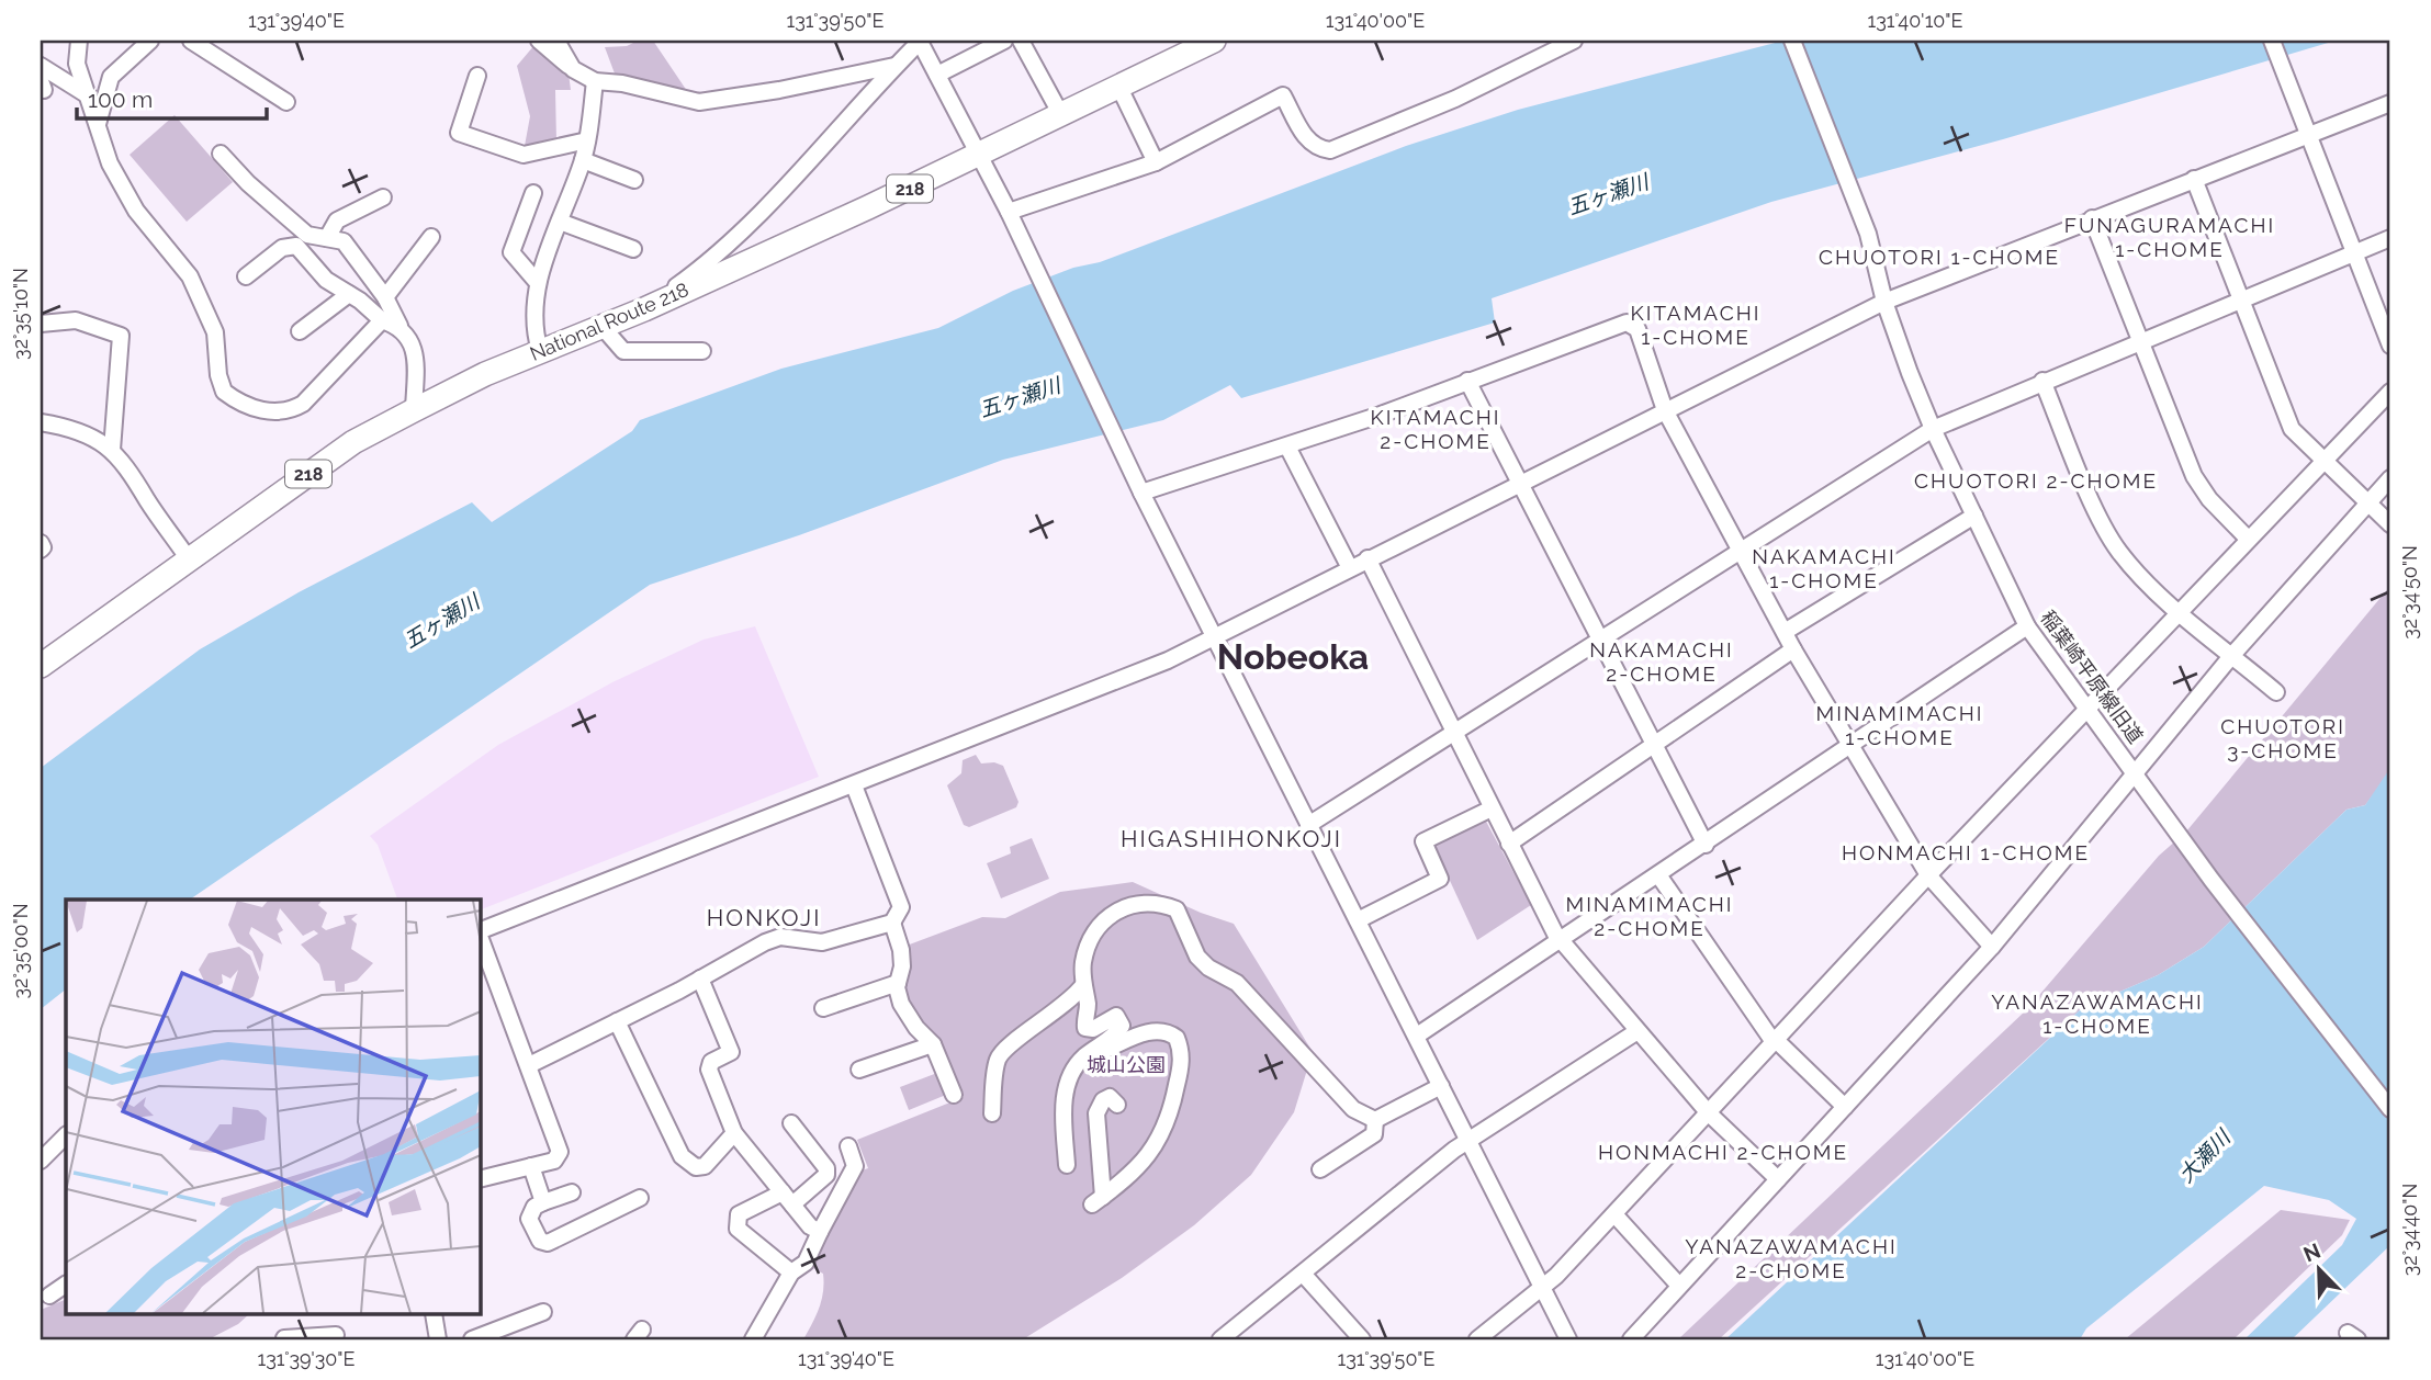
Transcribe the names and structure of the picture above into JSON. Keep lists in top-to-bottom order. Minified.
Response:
{"streets":{"highway":["218","National Route 218"],"street":["稲葉崎平原線旧道"]},"districts":["FUNAGURAMACHI 1-CHOME","CHUOTORI 1-CHOME","KITAMACHI 1-CHOME","KITAMACHI 2-CHOME","CHUOTORI 2-CHOME","NAKAMACHI 1-CHOME","NAKAMACHI 2-CHOME","Nobeoka","MINAMIMACHI 1-CHOME","CHUOTORI 3-CHOME","HIGASHIHONKOJI","HONMACHI 1-CHOME","MINAMIMACHI 2-CHOME","HONKOJI","YANAZAWAMACHI 1-CHOME","HONMACHI 2-CHOME","YANAZAWAMACHI 2-CHOME"],"water":["五ヶ瀬川","大瀬川"],"parks":["城山公園"],"scale_bar":"100 m","north":"top left","coordinates":["131°39'40\"E","131°39'50\"E","131°40'00\"E","131°40'10\"E","32°35'10\"N","32°34'50\"N","32°35'00\"N","32°34'40\"N","131°39'30\"E"]}
